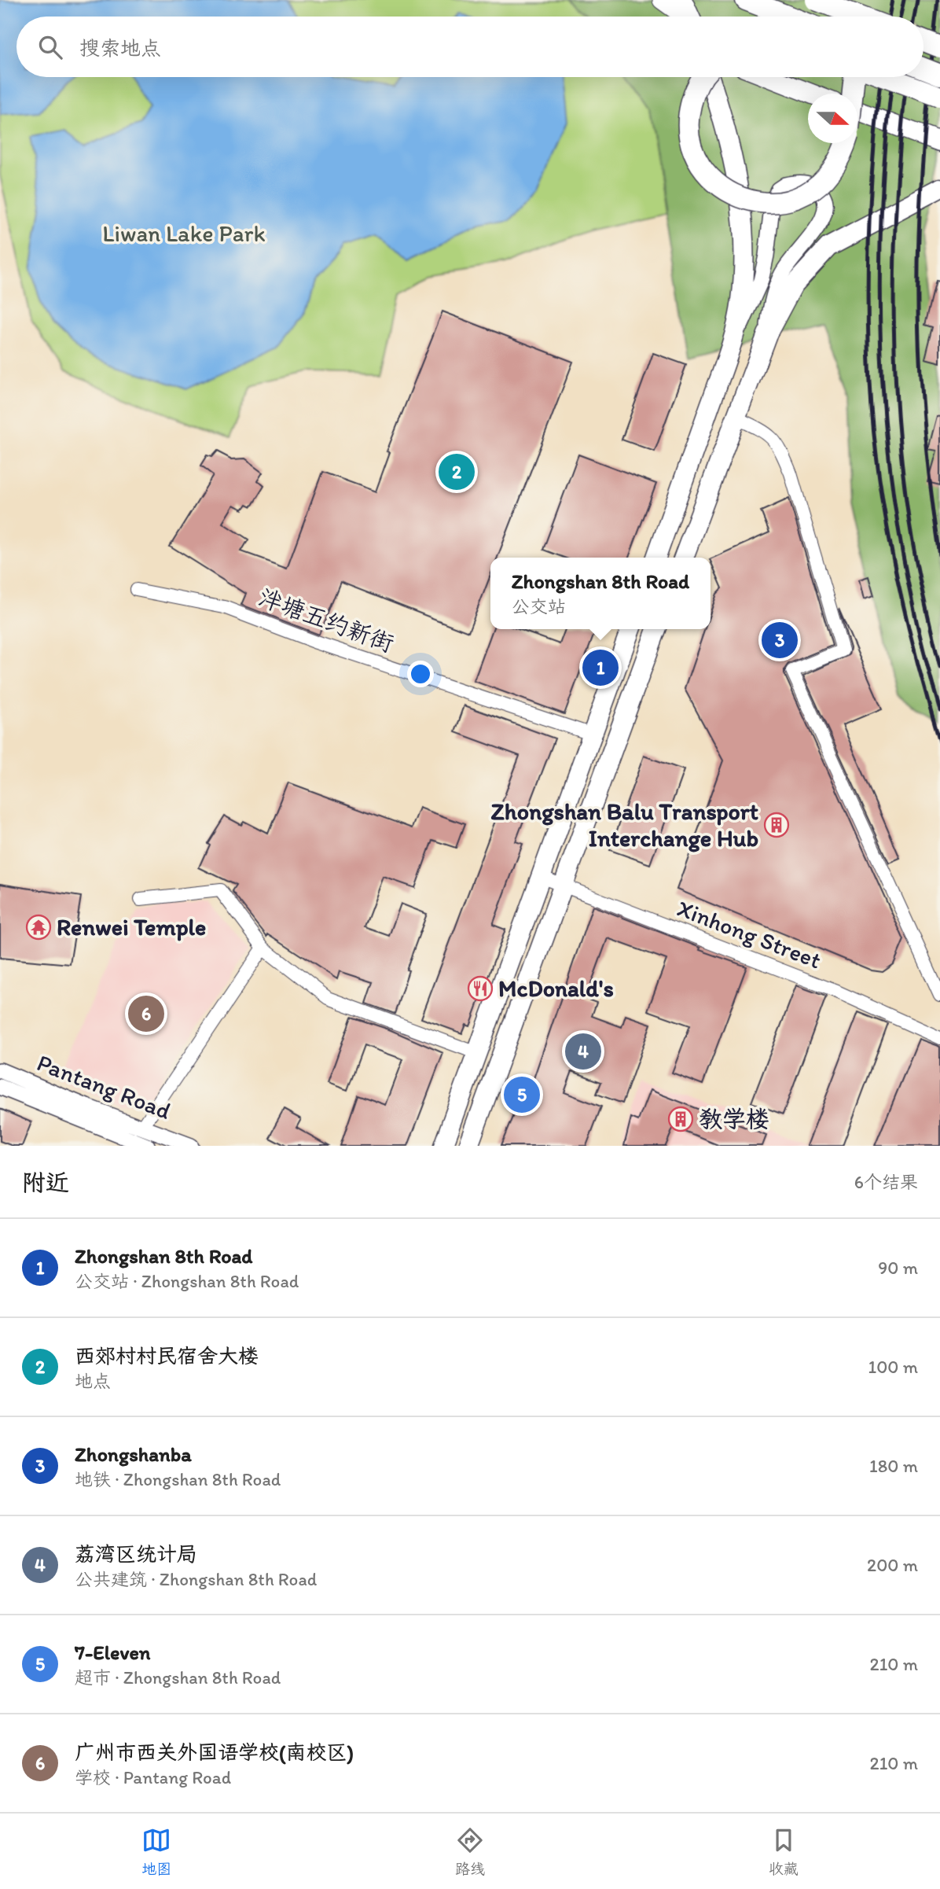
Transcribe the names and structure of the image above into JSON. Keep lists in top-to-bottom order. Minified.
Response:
{"streets":{"street":["泮塘五约新街","Xinhong Street","Pantang Road"]},"parks":["Liwan Lake Park"],"places":{"building":["Zhongshan Balu Transport Interchange Hub","教学楼"],"temple":["Renwei Temple"],"restaurant":["McDonald's"]},"north":"right","page":{"search":"搜索地点","pins":["2","3","1","6","4","5"],"popup":["Zhongshan 8th Road","公交站"],"heading":["附近","6个结果"],"list":[{"mark":"1","name":"Zhongshan 8th Road","note":"公交站 · Zhongshan 8th Road","value":"90 m"},{"mark":"2","name":"西郊村村民宿舍大楼","note":"地点","value":"100 m"},{"mark":"3","name":"Zhongshanba","note":"地铁 · Zhongshan 8th Road","value":"180 m"},{"mark":"4","name":"荔湾区统计局","note":"公共建筑 · Zhongshan 8th Road","value":"200 m"},{"mark":"5","name":"7-Eleven","note":"超市 · Zhongshan 8th Road","value":"210 m"},{"mark":"6","name":"广州市西关外国语学校(南校区)","note":"学校 · Pantang Road","value":"210 m"}],"nav":["地图","路线","收藏"]}}
